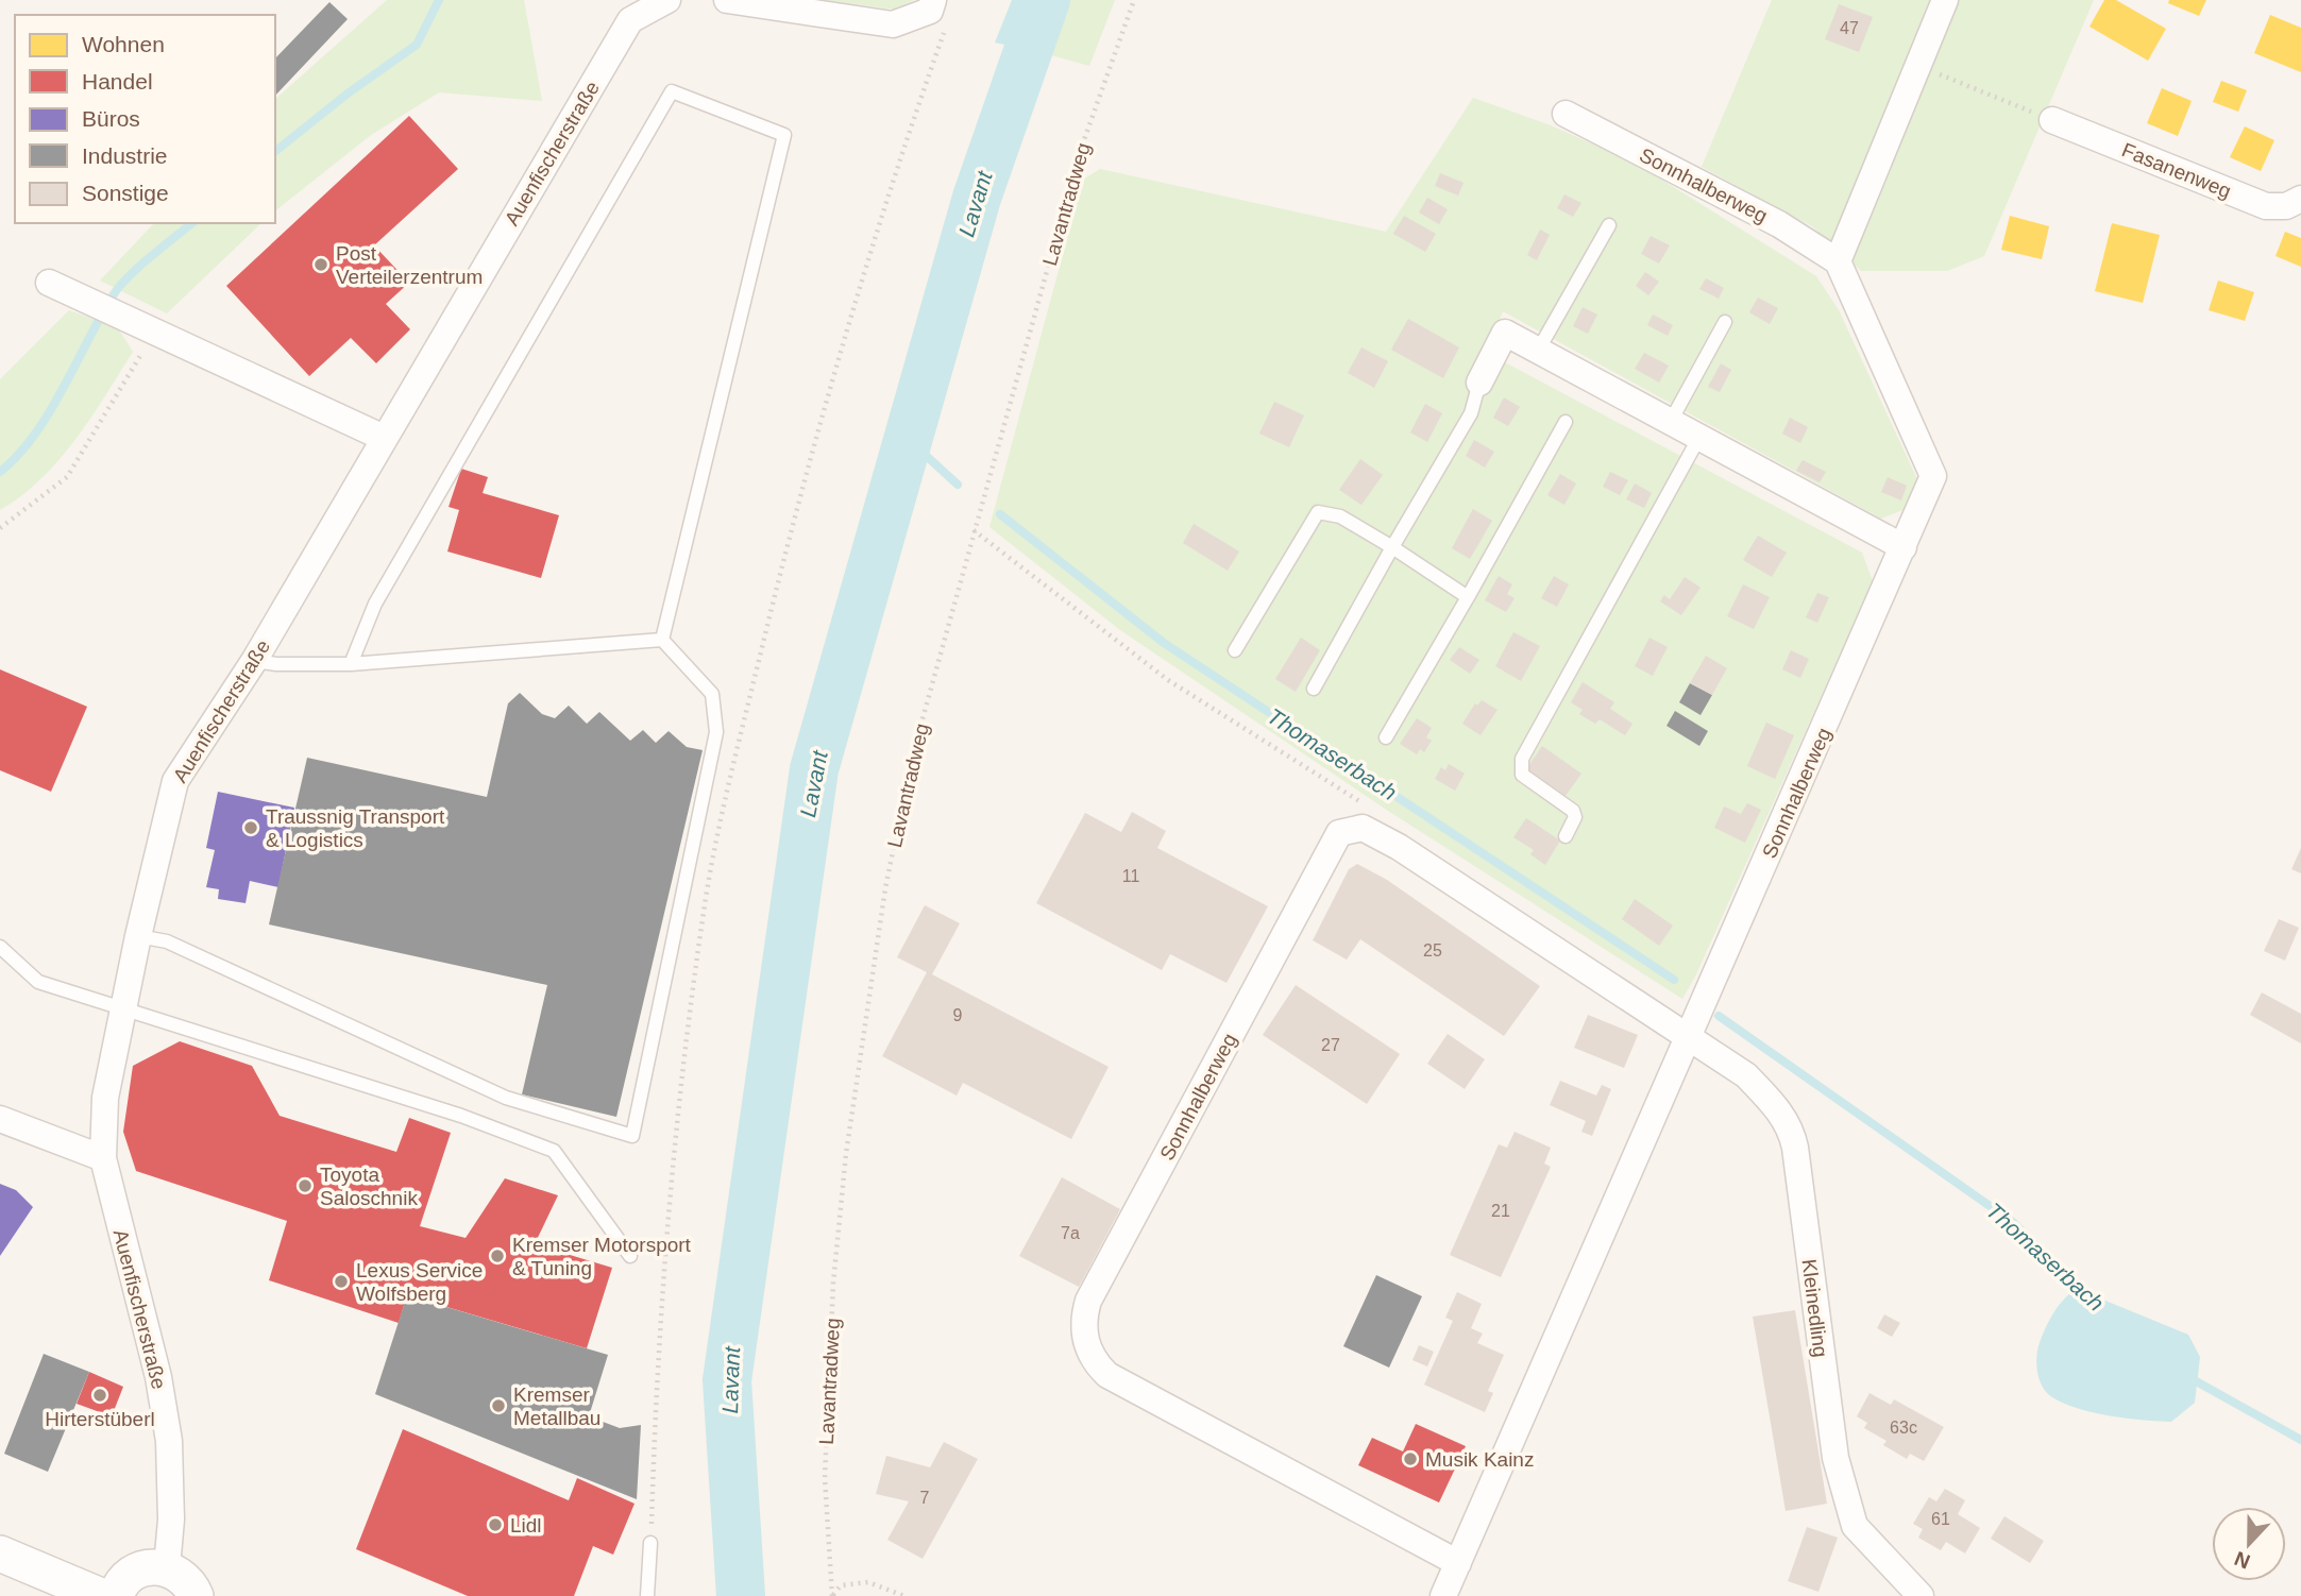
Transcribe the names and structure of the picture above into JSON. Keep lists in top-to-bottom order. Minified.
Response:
{"streets":{"street":["Auenfischerstraße","Fasanenweg","Sonnhalberweg","Kleinedling"],"path":["Lavantradweg"]},"crossings":[["Sonnhalberweg","Kleinedling"]],"water":["Lavant","Thomaserbach"],"places":["Post Verteilerzentrum","Traussnig Transport & Logistics","Toyota Saloschnik","Kremser Motorsport & Tuning","Lexus Service Wolfsberg","Hirterstüberl","Kremser Metallbau","Musik Kainz","Lidl"],"house_numbers":["47","11","25","9","27","21","7a","63c","7","61"],"legend":["Wohnen","Handel","Büros","Industrie","Sonstige"],"north":"bottom"}
